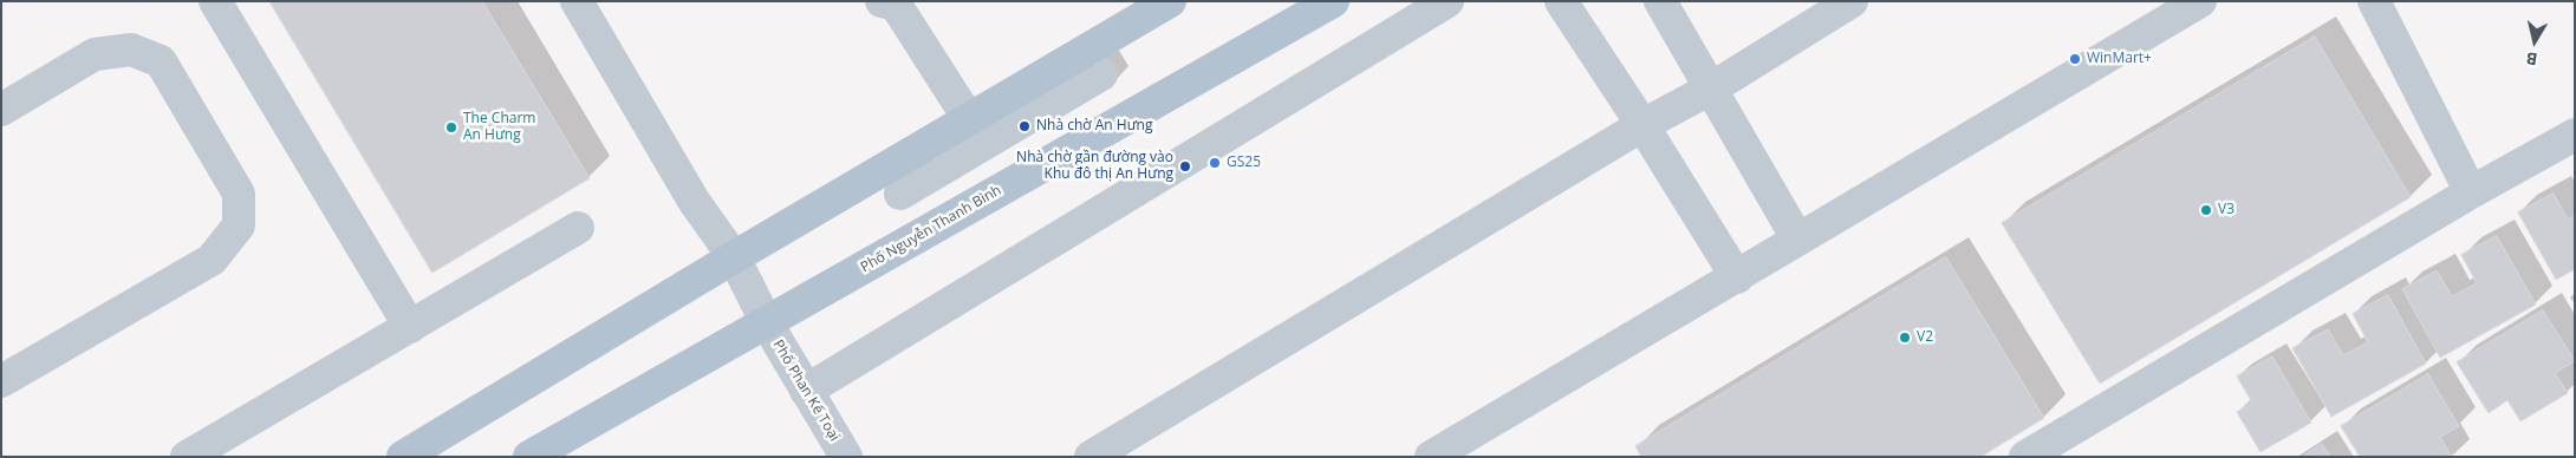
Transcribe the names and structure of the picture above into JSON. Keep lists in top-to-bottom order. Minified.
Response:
{"streets":{"main road":["Phố Nguyễn Thanh Bình"],"street":["Phố Phan Kế Toại"]},"crossings":[["Phố Nguyễn Thanh Bình","Phố Phan Kế Toại"]],"places":["WinMart+","Nhà chờ An Hưng","The Charm An Hưng","GS25","Nhà chờ gần đường vào Khu đô thị An Hưng","V3","V2"],"north":"bottom"}
